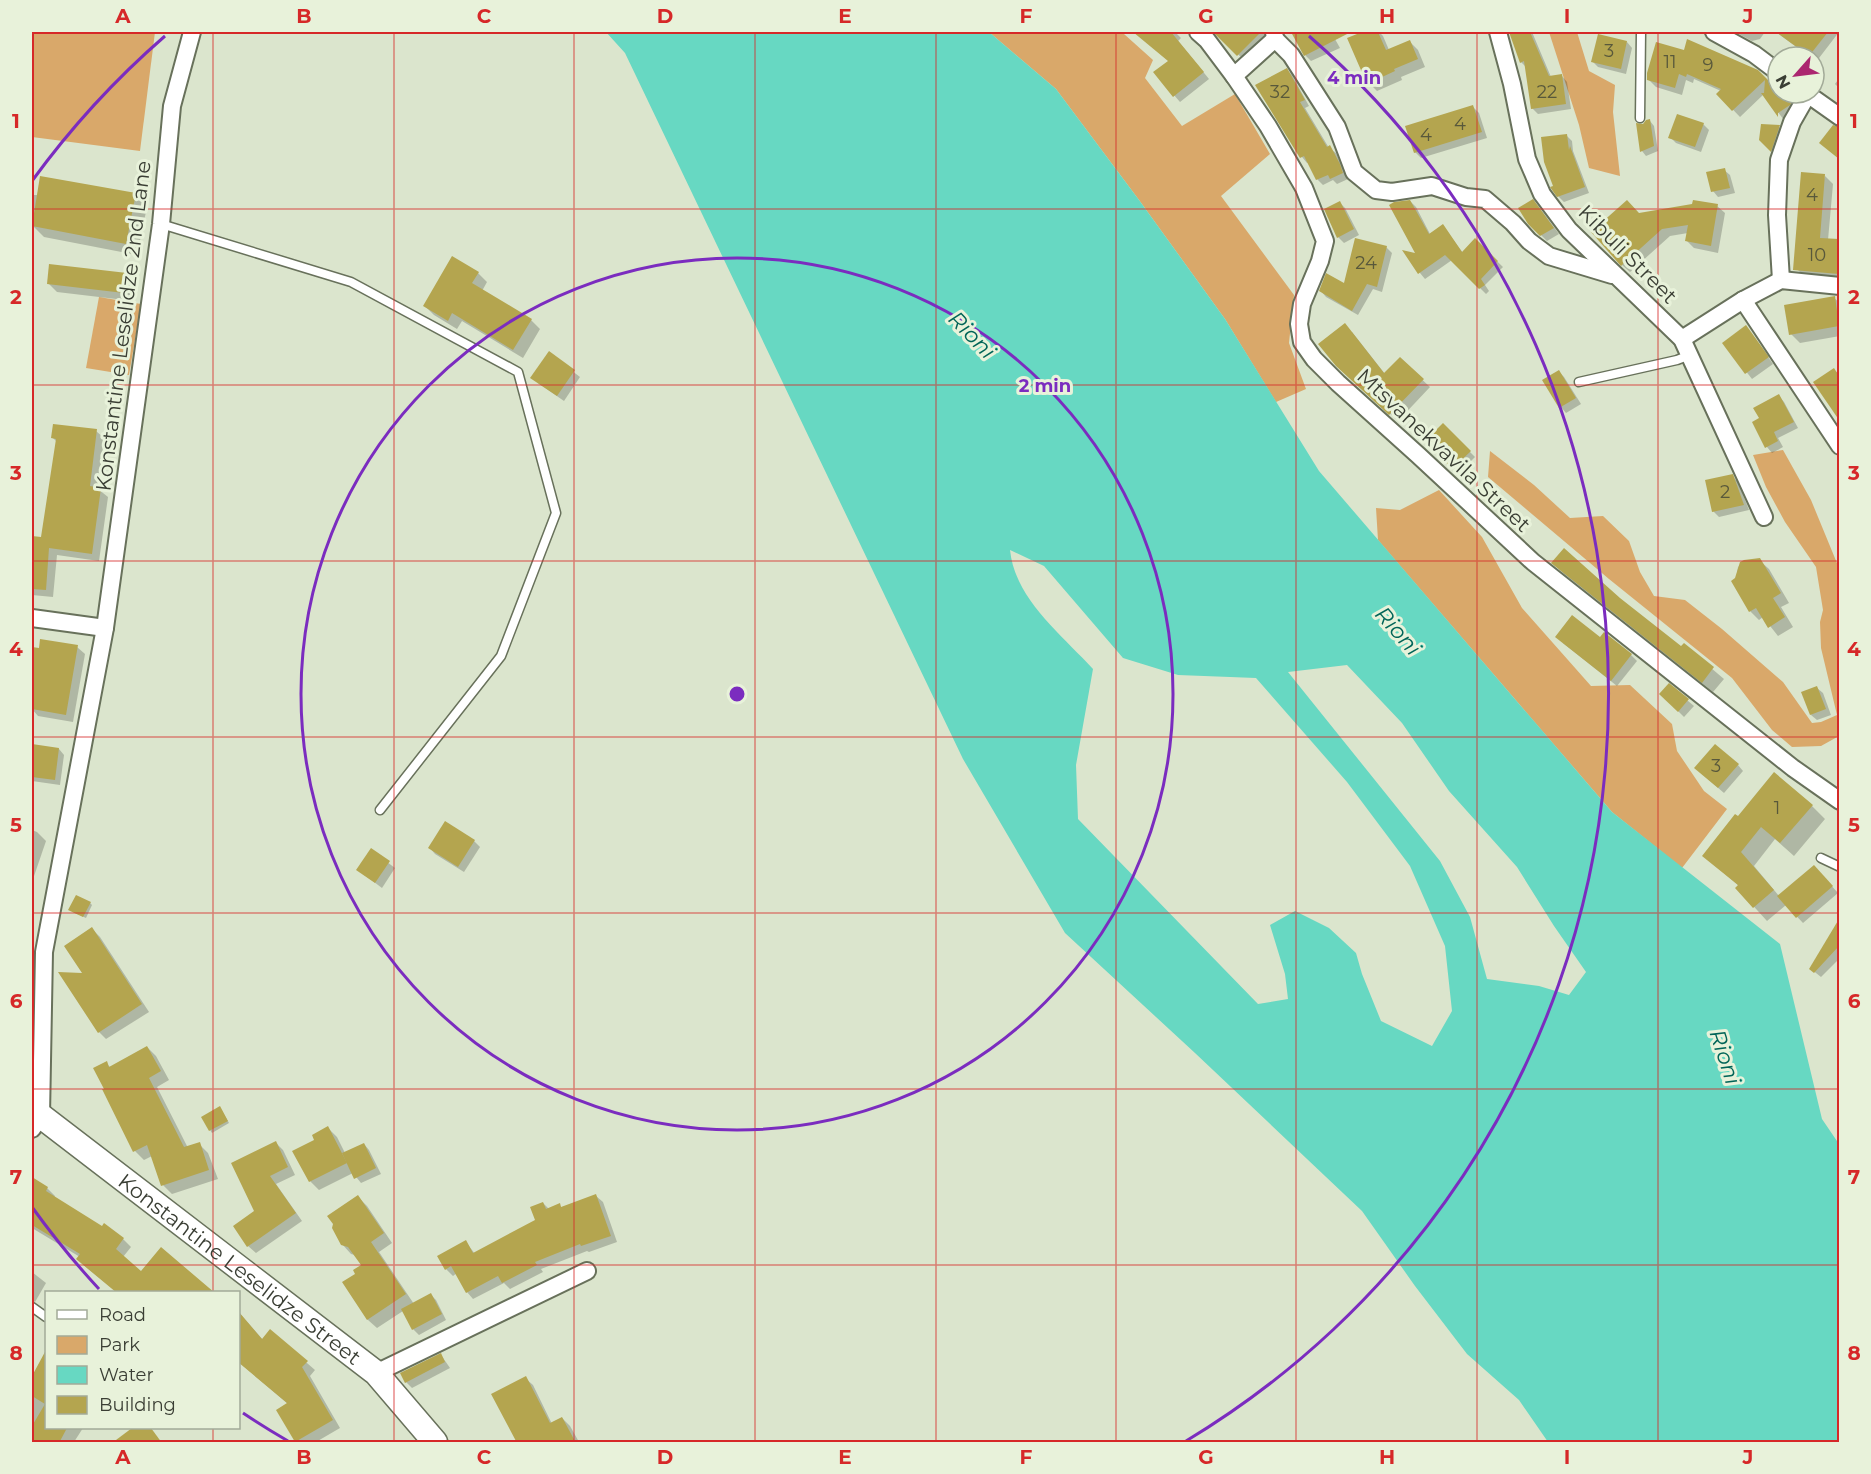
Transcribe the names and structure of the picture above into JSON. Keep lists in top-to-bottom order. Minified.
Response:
{"streets":{"main road":["Konstantine Leselidze Street"],"street":["Kibuli Street","Konstantine Leselidze 2nd Lane","Mtsvanekvavila Street"]},"crossings":[["Konstantine Leselidze 2nd Lane","Konstantine Leselidze Street"]],"water":["Rioni"],"house_numbers":["3","11","9","32","22","4","4","4","10","24","2","3","1"],"legend":["Road","Park","Water","Building"],"north":"bottom left","grid":{"columns":["A","B","C","D","E","F","G","H","I","J"],"rows":["1","2","3","4","5","6","7","8"]},"rings":["4 min","2 min"]}
